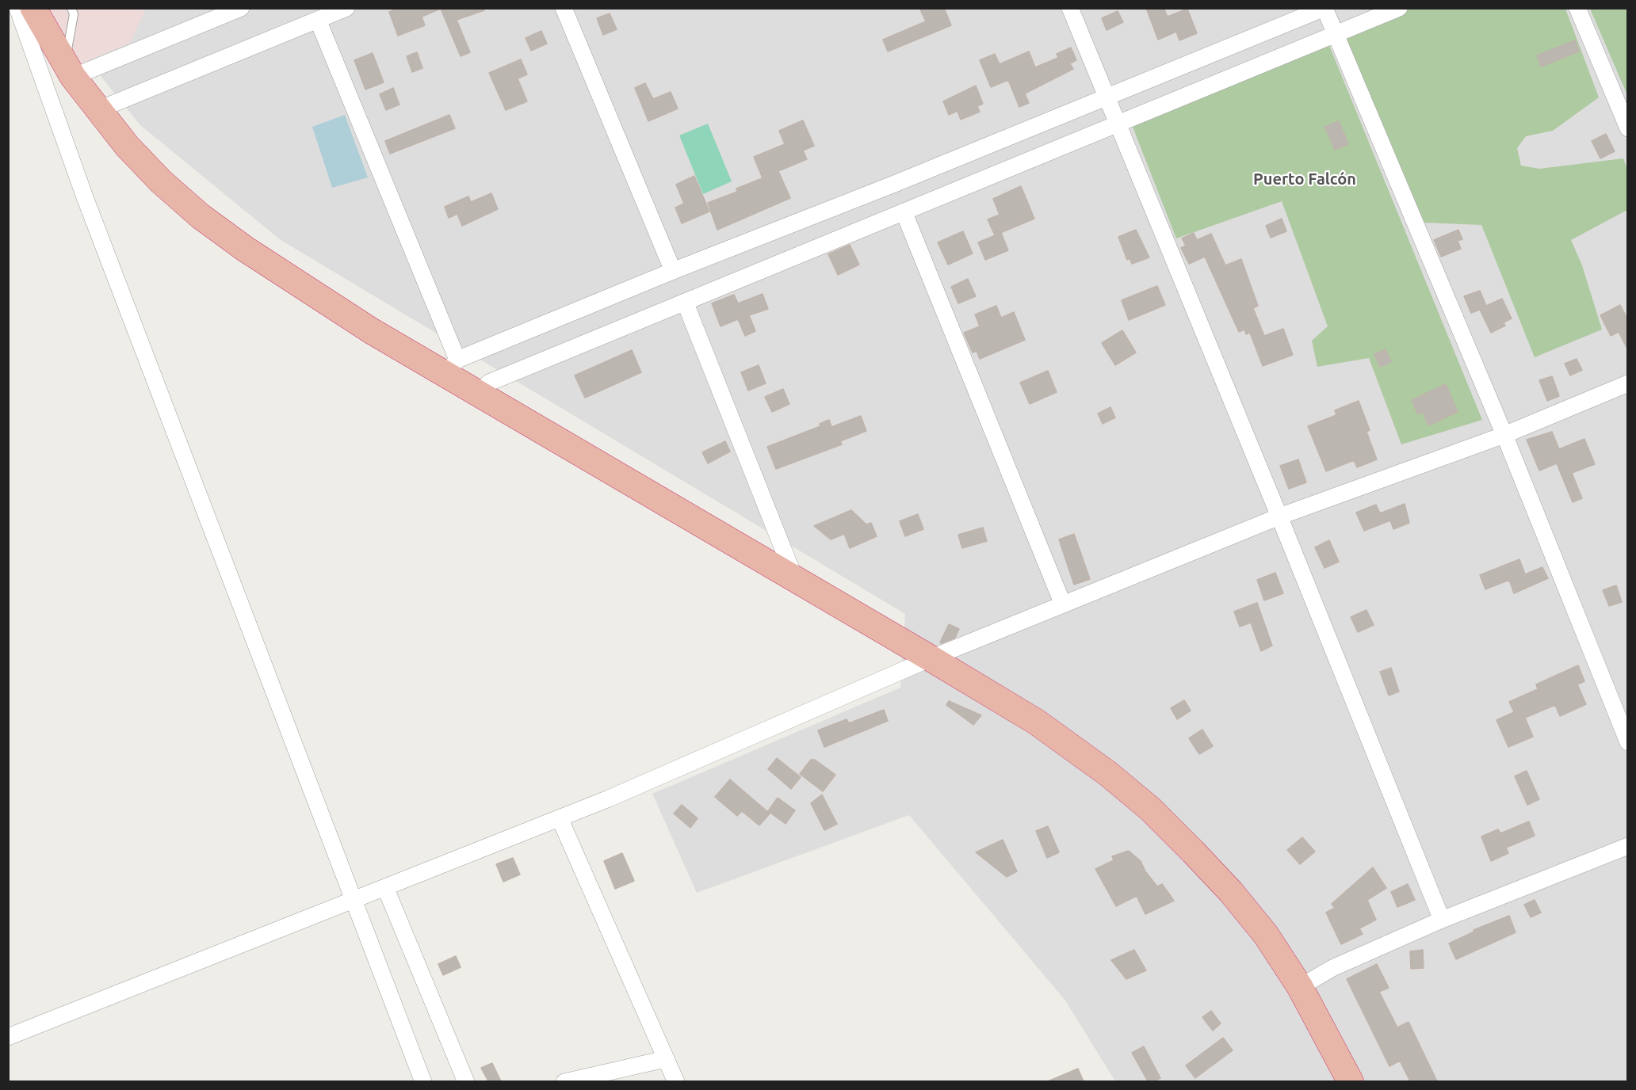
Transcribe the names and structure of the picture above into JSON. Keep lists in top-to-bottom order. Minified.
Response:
{"districts":["Puerto Falcón"]}
